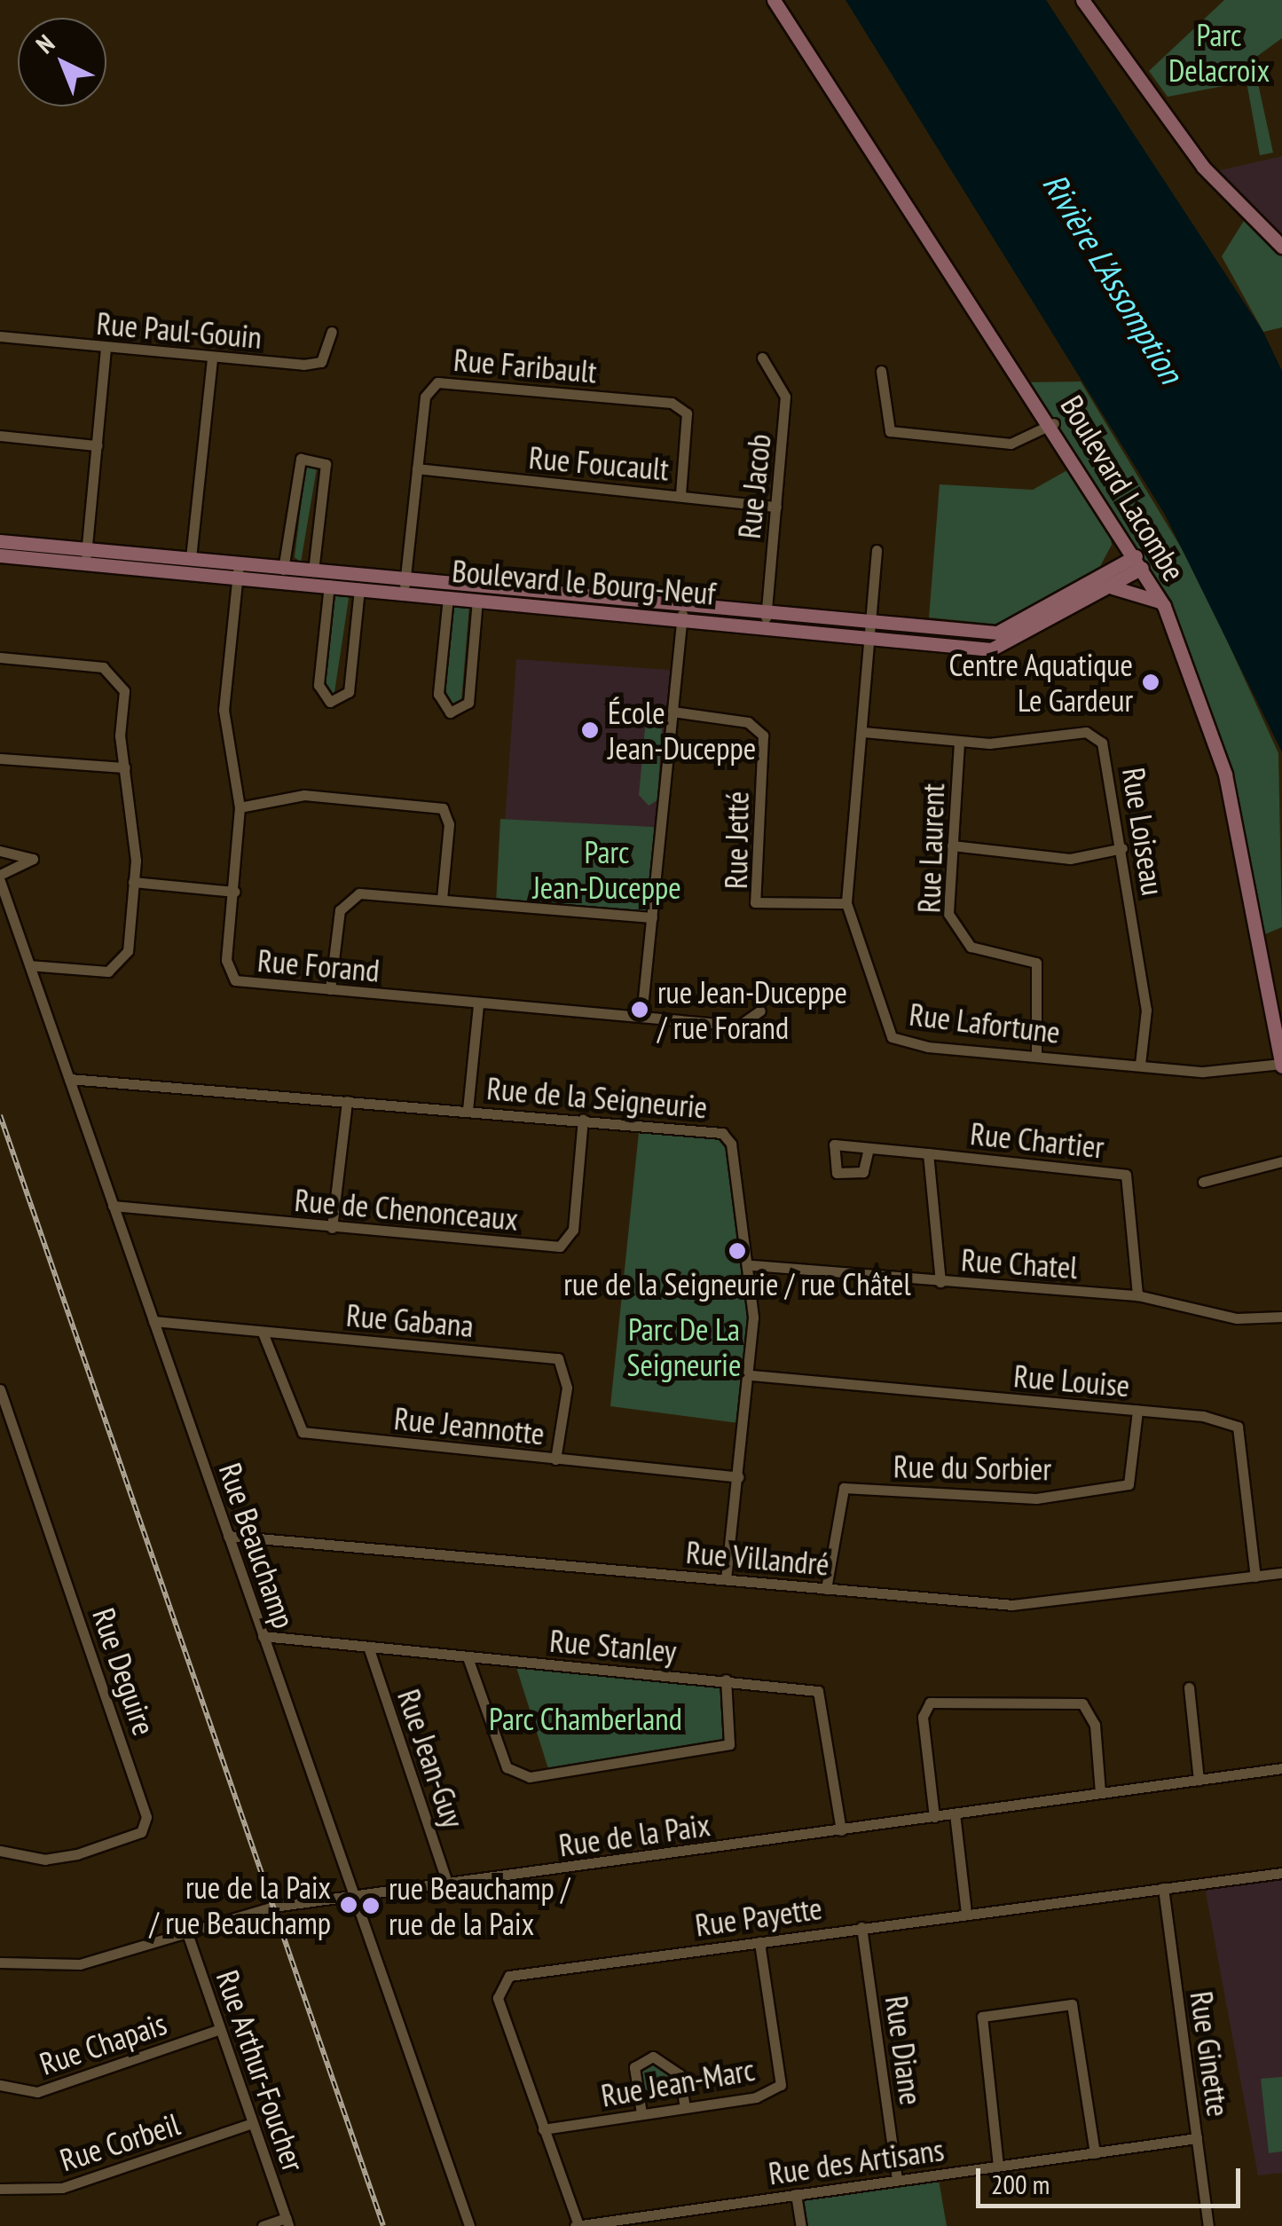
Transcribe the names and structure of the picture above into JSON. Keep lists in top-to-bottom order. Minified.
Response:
{"streets":{"street":["Rue Paul-Gouin","Rue Faribault","Rue Foucault","Rue Jacob","Boulevard Lacombe","Boulevard le Bourg-Neuf","Rue Loiseau","Rue Jetté","Rue Laurent","Rue Forand","Rue Lafortune","Rue de la Seigneurie","Rue Chartier","Rue de Chenonceaux","Rue Chatel","Rue Gabana","Rue Louise","Rue Jeannotte","Rue du Sorbier","Rue Beauchamp","Rue Villandré","Rue Stanley","Rue Deguire","Rue Jean-Guy","Rue de la Paix","Rue Payette","Rue Chapais","Rue Diane","Rue Ginette","Rue Arthur-Foucher","Rue Jean-Marc","Rue Corbeil","Rue des Artisans"]},"crossings":[["Rue Faribault","Rue Foucault"],["Rue Faribault","Boulevard le Bourg-Neuf"],["Rue Foucault","Rue Jacob"],["Rue Jacob","Boulevard le Bourg-Neuf"],["Boulevard Lacombe","Boulevard le Bourg-Neuf"],["Boulevard Lacombe","Rue Lafortune"],["Boulevard le Bourg-Neuf","Rue Forand"],["Boulevard le Bourg-Neuf","Rue Lafortune"],["Rue Loiseau","Rue Laurent"],["Rue Loiseau","Rue Lafortune"],["Rue Jetté","Rue Lafortune"],["Rue Laurent","Rue Lafortune"],["Rue de la Seigneurie","Rue de Chenonceaux"],["Rue de la Seigneurie","Rue Chatel"],["Rue de la Seigneurie","Rue Louise"],["Rue de la Seigneurie","Rue Jeannotte"],["Rue de la Seigneurie","Rue Beauchamp"],["Rue de la Seigneurie","Rue Villandré"],["Rue Chartier","Rue Chatel"],["Rue de Chenonceaux","Rue Beauchamp"],["Rue Gabana","Rue Jeannotte"],["Rue Gabana","Rue Beauchamp"],["Rue Louise","Rue du Sorbier"],["Rue Louise","Rue Villandré"],["Rue du Sorbier","Rue Villandré"],["Rue Beauchamp","Rue Villandré"],["Rue Beauchamp","Rue Stanley"],["Rue Beauchamp","Rue de la Paix"],["Rue Stanley","Rue Jean-Guy"],["Rue Stanley","Rue de la Paix"],["Rue Jean-Guy","Rue de la Paix"],["Rue de la Paix","Rue Arthur-Foucher"],["Rue Payette","Rue Diane"],["Rue Payette","Rue Ginette"],["Rue Payette","Rue Jean-Marc"],["Rue Payette","Rue des Artisans"],["Rue Chapais","Rue Arthur-Foucher"],["Rue Diane","Rue des Artisans"],["Rue Ginette","Rue des Artisans"],["Rue Arthur-Foucher","Rue Corbeil"]],"water":["Rivière L'Assomption"],"parks":["Parc Delacroix","Parc Jean-Duceppe","Parc De La Seigneurie","Parc Chamberland"],"places":["Centre Aquatique Le Gardeur","École Jean-Duceppe","rue Jean-Duceppe / rue Forand","rue de la Seigneurie / rue Châtel","rue de la Paix / rue Beauchamp","rue Beauchamp / rue de la Paix"],"scale_bar":"200 m","north":"top left"}
